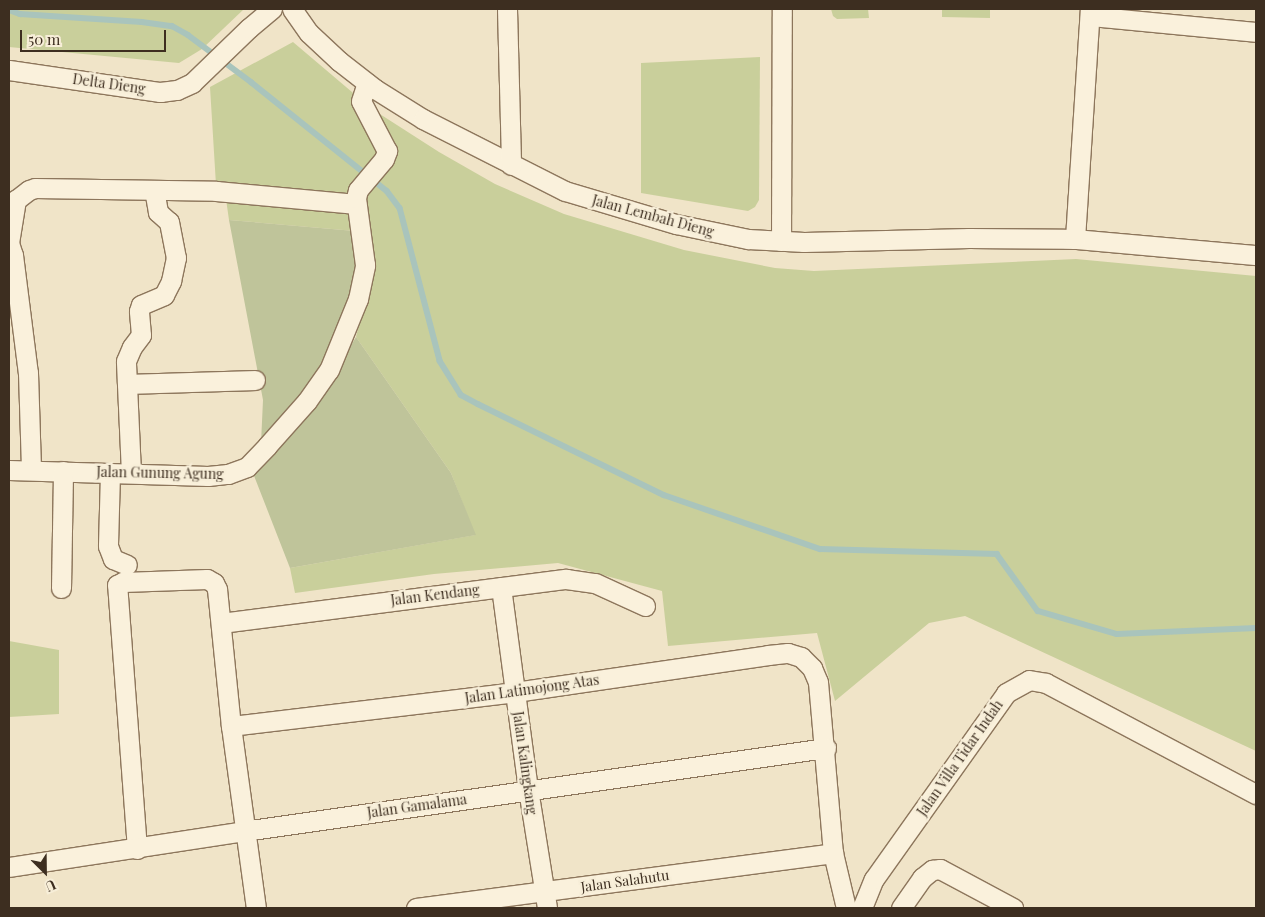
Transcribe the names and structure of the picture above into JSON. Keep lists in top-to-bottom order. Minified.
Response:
{"streets":{"street":["Delta Dieng","Jalan Lembah Dieng","Jalan Gunung Agung","Jalan Kendang","Jalan Latimojong Atas","Jalan Villa Tidar Indah","Jalan Kalingkang","Jalan Gamalama","Jalan Salahutu"]},"crossings":[["Jalan Kendang","Jalan Kalingkang"],["Jalan Latimojong Atas","Jalan Kalingkang"],["Jalan Latimojong Atas","Jalan Gamalama"],["Jalan Kalingkang","Jalan Gamalama"],["Jalan Kalingkang","Jalan Salahutu"]],"scale_bar":"50 m","north":"bottom right"}
